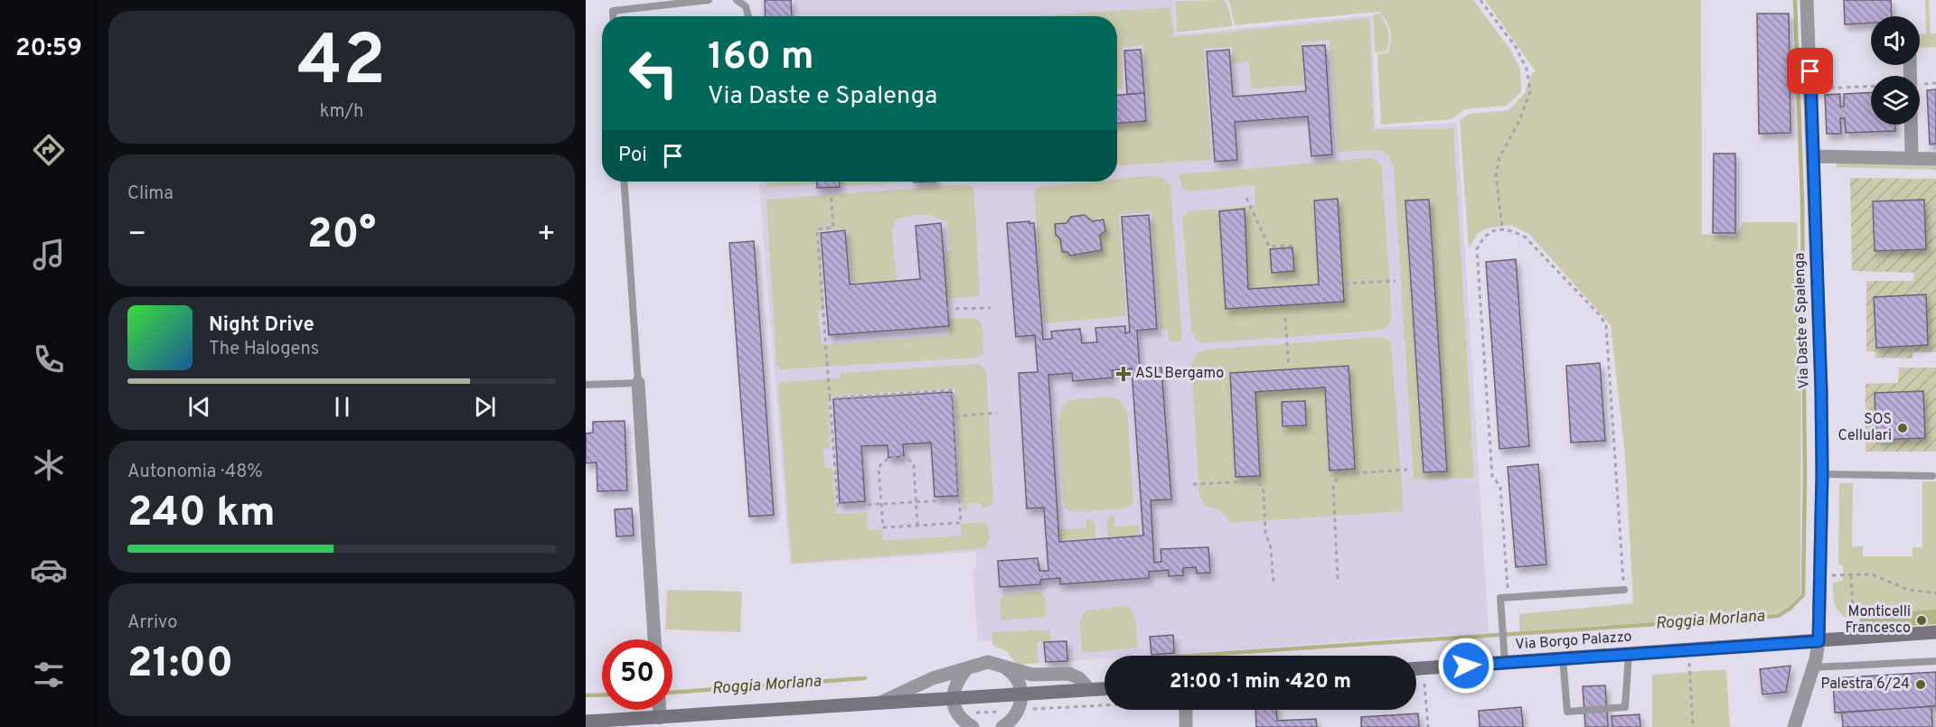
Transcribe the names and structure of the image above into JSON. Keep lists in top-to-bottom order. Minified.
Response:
{"streets":{"main road":["Via Borgo Palazzo"],"street":["Via Daste e Spalenga"]},"crossings":[["Via Daste e Spalenga","Via Borgo Palazzo"]],"water":["Roggia Morlana"],"places":{"health":["ASL Bergamo"],"other":["SOS Cellulari","Monticelli Francesco","Palestra 6/24"]},"page":{"tabs":"20:59","tile":[["42","km/h"],"Clima",["Autonomia · 48%","240 km"],["Arrivo","21:00"]],"turn":["160 m","Via Daste e Spalenga"],"then":"Poi","heat":["−","20°","+"],"song":["Night Drive","The Halogens"],"limit":"50","trip":"21:00 · 1 min · 420 m"}}
